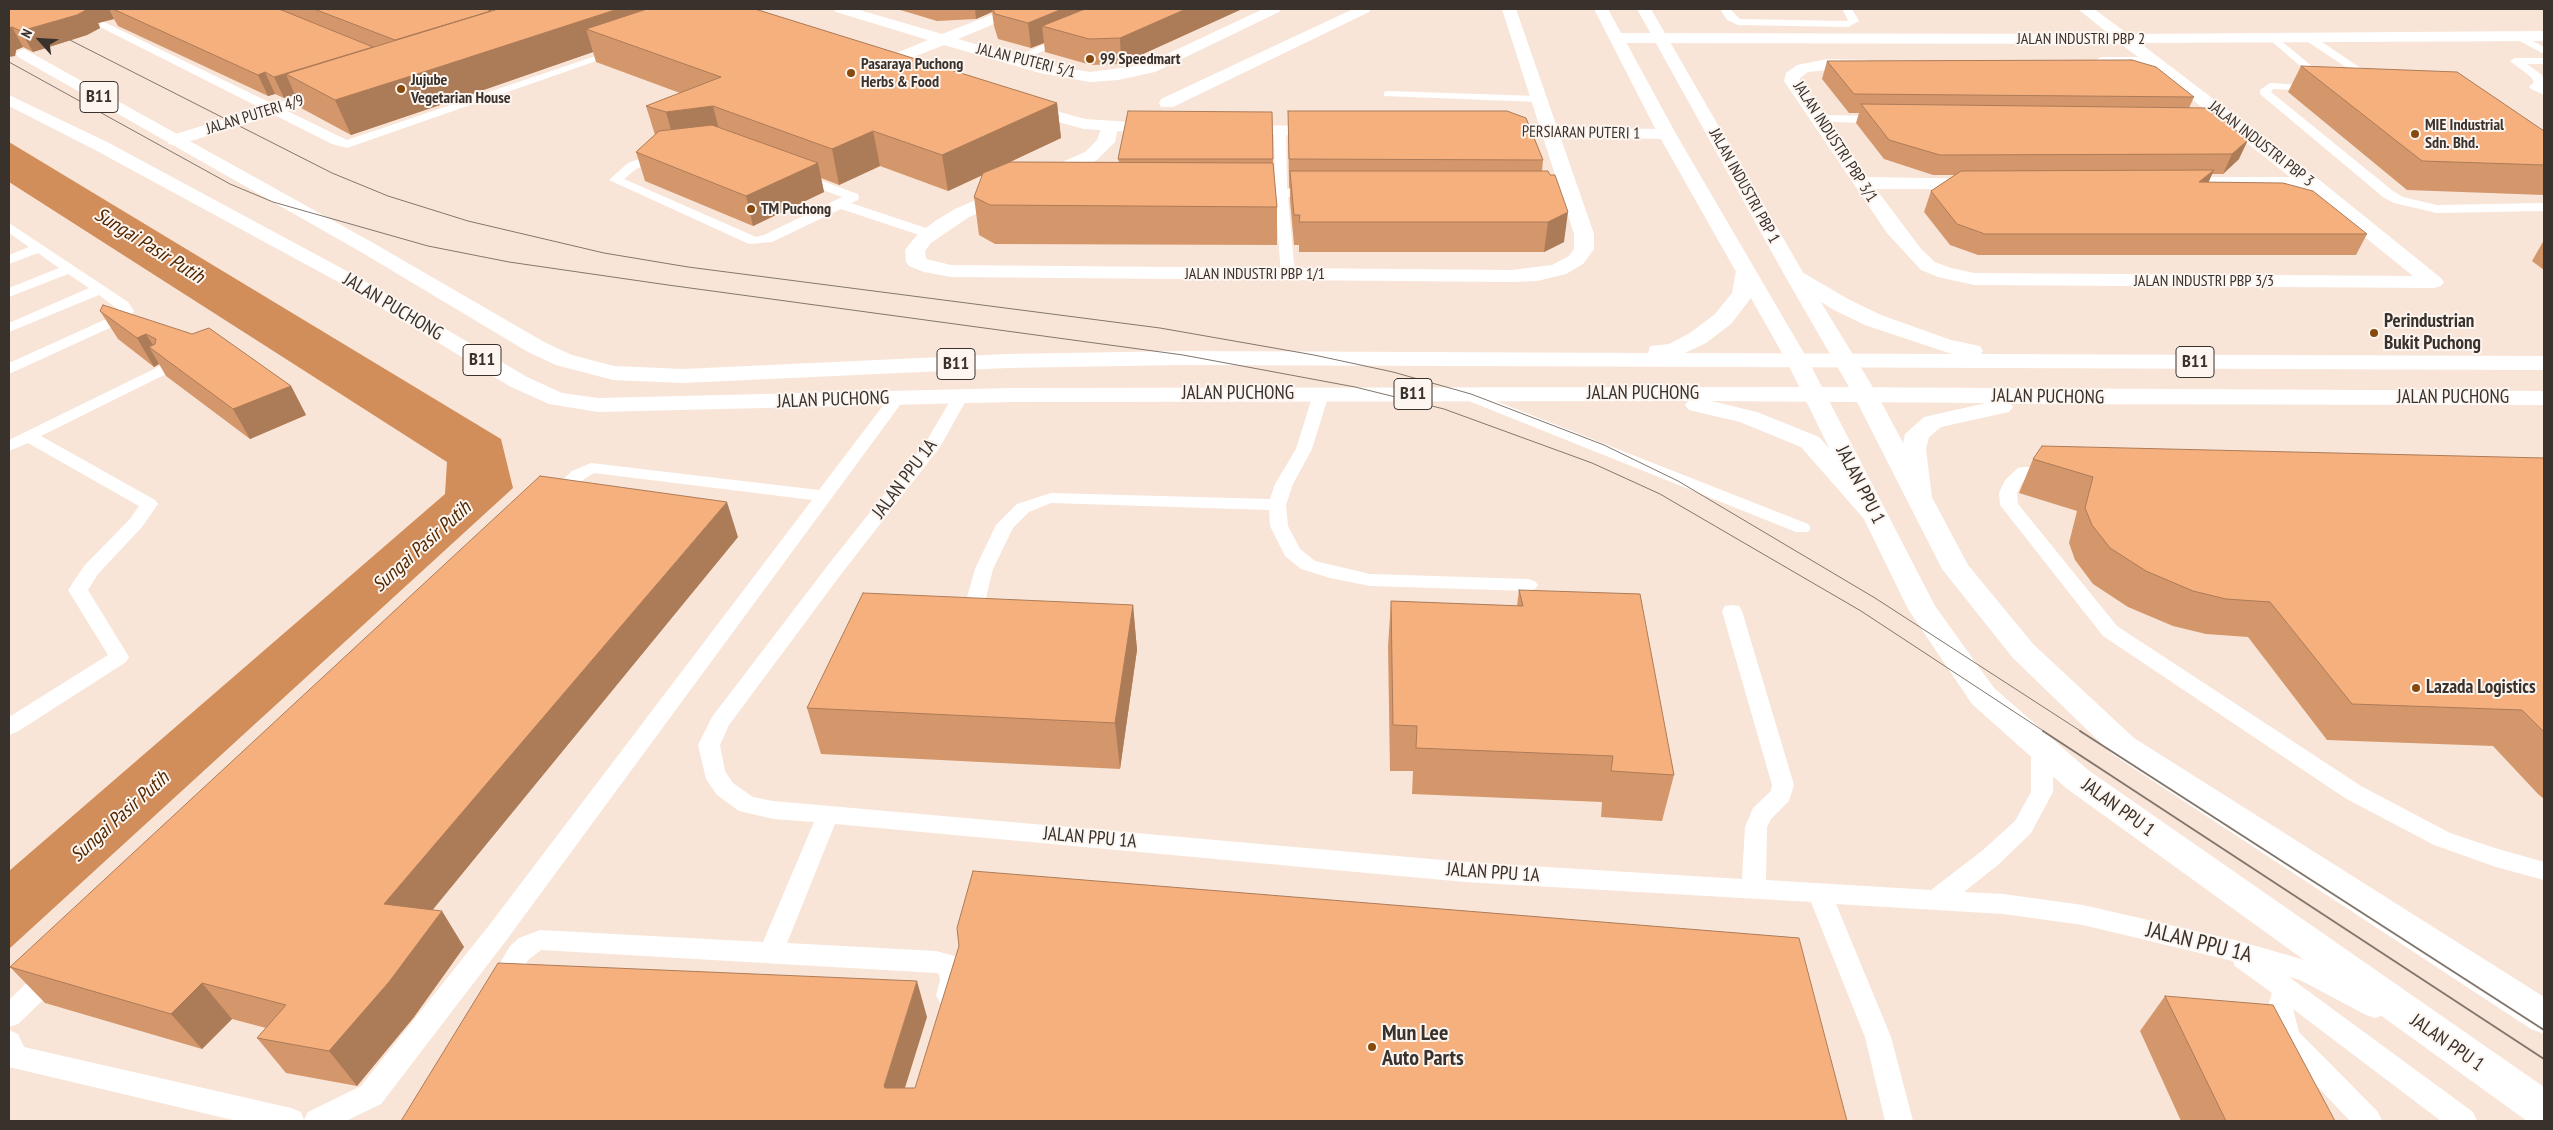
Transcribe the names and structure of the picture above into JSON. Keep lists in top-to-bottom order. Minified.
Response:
{"streets":{"main road":["JALAN INDUSTRI PBP 2","JALAN PUTERI 5/1","B11","JALAN PUTERI 4/9","PERSIARAN PUTERI 1","JALAN INDUSTRI PBP 3/1","JALAN INDUSTRI PBP 3","JALAN INDUSTRI PBP 1","JALAN INDUSTRI PBP 1/1","JALAN INDUSTRI PBP 3/3","JALAN PUCHONG","JALAN PPU 1"],"lane":["JALAN PPU 1A"]},"crossings":[["JALAN INDUSTRI PBP 2","JALAN INDUSTRI PBP 3"],["JALAN INDUSTRI PBP 2","JALAN INDUSTRI PBP 1"],["JALAN PUTERI 4/9","JALAN PUCHONG"],["PERSIARAN PUTERI 1","JALAN INDUSTRI PBP 1/1"],["JALAN INDUSTRI PBP 3/1","JALAN INDUSTRI PBP 3/3"],["JALAN INDUSTRI PBP 3","JALAN INDUSTRI PBP 3/3"],["JALAN INDUSTRI PBP 1","JALAN PUCHONG"],["JALAN PUCHONG","JALAN PPU 1A"],["JALAN PUCHONG","JALAN PPU 1"],["JALAN PPU 1A","JALAN PPU 1"]],"water":["Sungai Pasir Putih"],"places":["99 Speedmart","Pasaraya Puchong Herbs & Food","Jujube Vegetarian House","MIE Industrial Sdn. Bhd.","TM Puchong","Perindustrian Bukit Puchong","Lazada Logistics","Mun Lee Auto Parts"],"north":"top left"}
